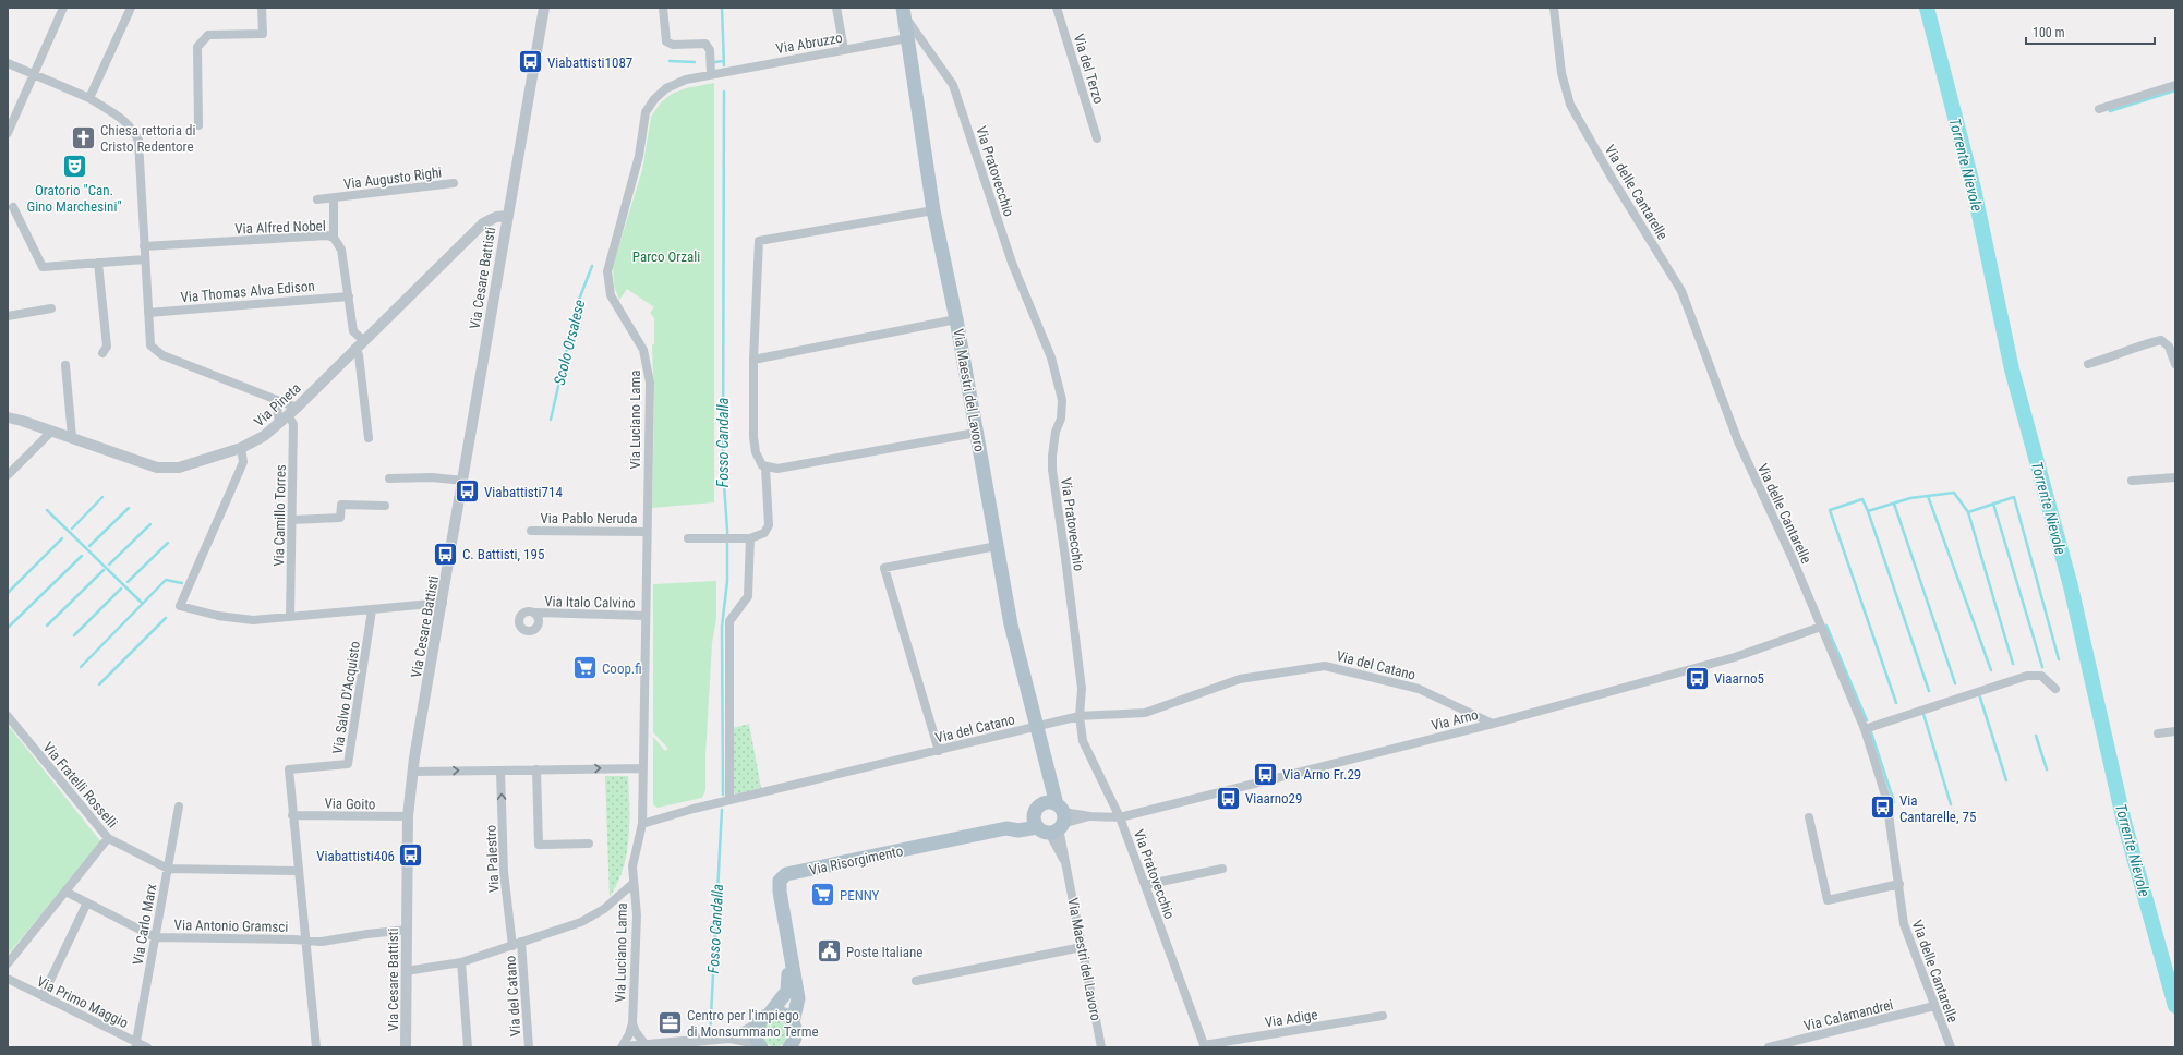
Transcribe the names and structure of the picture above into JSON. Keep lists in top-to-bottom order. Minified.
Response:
{"streets":{"main road":["Via Maestri del Lavoro","Via Risorgimento"],"street":["Via Abruzzo","Via del Terzo","Via Pratovecchio","Via Augusto Righi","Via delle Cantarelle","Via Alfred Nobel","Via Cesare Battisti","Via Thomas Alva Edison","Via Pineta","Via Luciano Lama","Via Camillo Torres","Via Pablo Neruda","Via Italo Calvino","Via del Catano","Via Salvo D'Acquisto","Via Arno","Via Fratelli Rosselli","Via Goito","Via Palestro","Via Carlo Marx","Via Antonio Gramsci","Via Primo Maggio","Via Calamandrei","Via Adige"]},"crossings":[["Via Abruzzo","Via Maestri del Lavoro"],["Via Abruzzo","Via Luciano Lama"],["Via Pratovecchio","Via Maestri del Lavoro"],["Via Pratovecchio","Via del Catano"],["Via Pratovecchio","Via Arno"],["Via Pratovecchio","Via Adige"],["Via Augusto Righi","Via Alfred Nobel"],["Via delle Cantarelle","Via Arno"],["Via delle Cantarelle","Via Calamandrei"],["Via Alfred Nobel","Via Thomas Alva Edison"],["Via Alfred Nobel","Via Pineta"],["Via Cesare Battisti","Via Pineta"],["Via Cesare Battisti","Via del Catano"],["Via Cesare Battisti","Via Goito"],["Via Cesare Battisti","Via Antonio Gramsci"],["Via Maestri del Lavoro","Via del Catano"],["Via Maestri del Lavoro","Via Arno"],["Via Maestri del Lavoro","Via Risorgimento"],["Via Pineta","Via Camillo Torres"],["Via Luciano Lama","Via Pablo Neruda"],["Via Luciano Lama","Via Italo Calvino"],["Via Luciano Lama","Via del Catano"],["Via del Catano","Via Arno"],["Via del Catano","Via Palestro"],["Via Salvo D'Acquisto","Via Goito"],["Via Arno","Via Risorgimento"],["Via Fratelli Rosselli","Via Carlo Marx"],["Via Carlo Marx","Via Antonio Gramsci"],["Via Carlo Marx","Via Primo Maggio"]],"one_way":["Via Palestro"],"water":["Torrente Nievole","Scolo Orsalese","Fosso Candalla"],"parks":["Parco Orzali"],"places":{"bus stop":["Viabattisti1087","Viabattisti714","C. Battisti, 195","Viaarno5","Via Arno Fr.29","Viaarno29","Via Cantarelle, 75","Viabattisti406"],"church":["Chiesa rettoria di Cristo Redentore"],"theatre":["Oratorio \"Can. Gino Marchesini\""],"supermarket":["Coop.fi","PENNY"],"public building":["Poste Italiane"],"office":["Centro per l'impiego di Monsummano Terme"]},"scale_bar":"100 m"}
